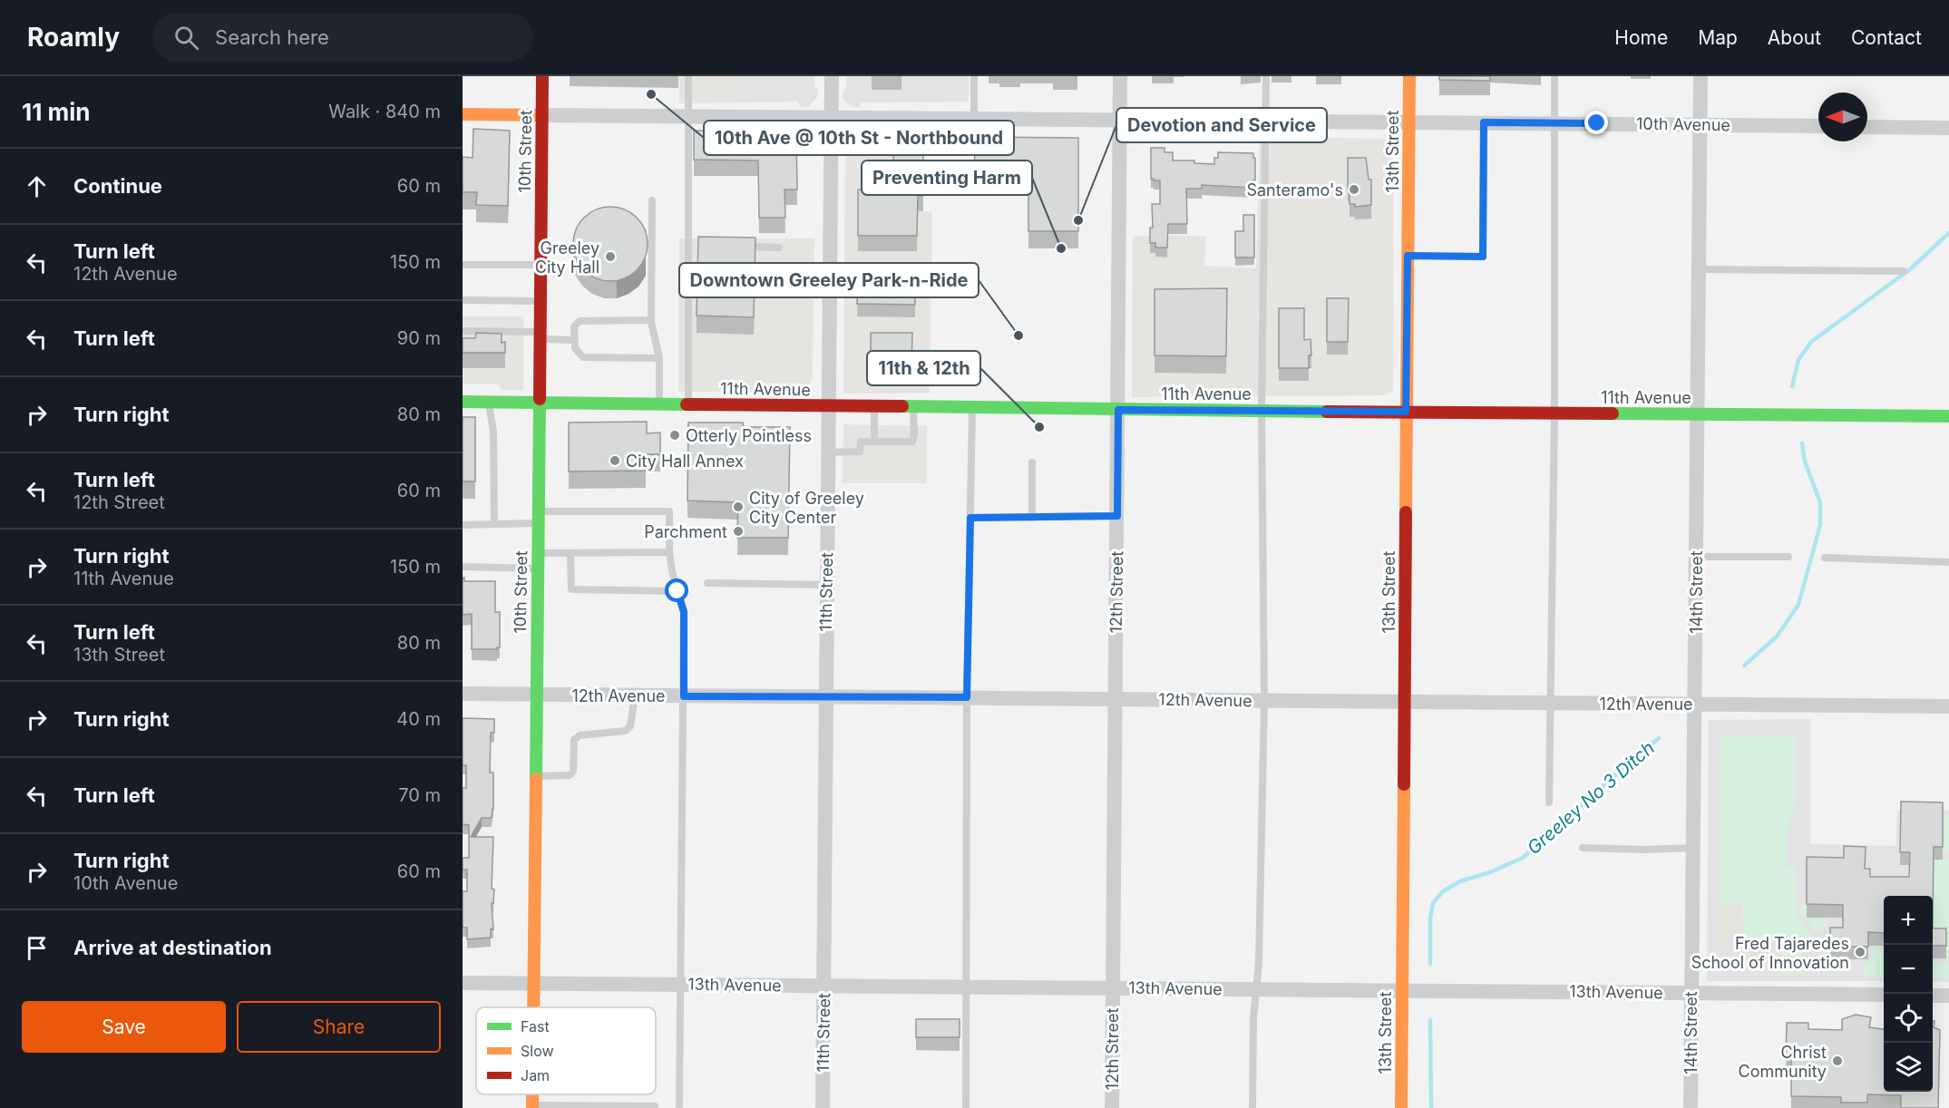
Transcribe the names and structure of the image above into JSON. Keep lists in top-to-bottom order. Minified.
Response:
{"streets":{"main road":["10th Avenue","10th Street","13th Street","11th Avenue"],"street":["11th Street","12th Street","14th Street","12th Avenue","13th Avenue"]},"crossings":[["10th Avenue","10th Street"],["10th Avenue","13th Street"],["10th Avenue","11th Street"],["10th Avenue","12th Street"],["10th Avenue","14th Street"],["10th Street","11th Avenue"],["10th Street","12th Avenue"],["10th Street","13th Avenue"],["13th Street","11th Avenue"],["13th Street","12th Avenue"],["13th Street","13th Avenue"],["11th Avenue","11th Street"],["11th Avenue","12th Street"],["11th Avenue","14th Street"],["11th Street","12th Avenue"],["11th Street","13th Avenue"],["12th Street","12th Avenue"],["12th Street","13th Avenue"],["14th Street","12th Avenue"],["14th Street","13th Avenue"]],"water":["Greeley No 3 Ditch"],"places":["10th Ave @ 10th St - Northbound","Santeramo's","Devotion and Service","Preventing Harm","Greeley City Hall","Downtown Greeley Park-n-Ride","11th & 12th","Otterly Pointless","City Hall Annex","City of Greeley City Center","Parchment","Fred Tajaredes School of Innovation","Christ Community"],"legend":["Fast","Slow","Jam"],"north":"left","page":{"header":"Roamly","search":"Search here","nav":["Home","Map","About","Contact"],"heading":["11 min","Walk · 840 m"],"list":[["Continue","60 m"],["Turn left","12th Avenue","150 m"],["Turn left","90 m"],["Turn right","80 m"],["Turn left","12th Street","60 m"],["Turn right","11th Avenue","150 m"],["Turn left","13th Street","80 m"],["Turn right","40 m"],["Turn left","70 m"],["Turn right","10th Avenue","60 m"],"Arrive at destination"],"map_buttons":["+","−"],"buttons":["Save","Share"]}}
